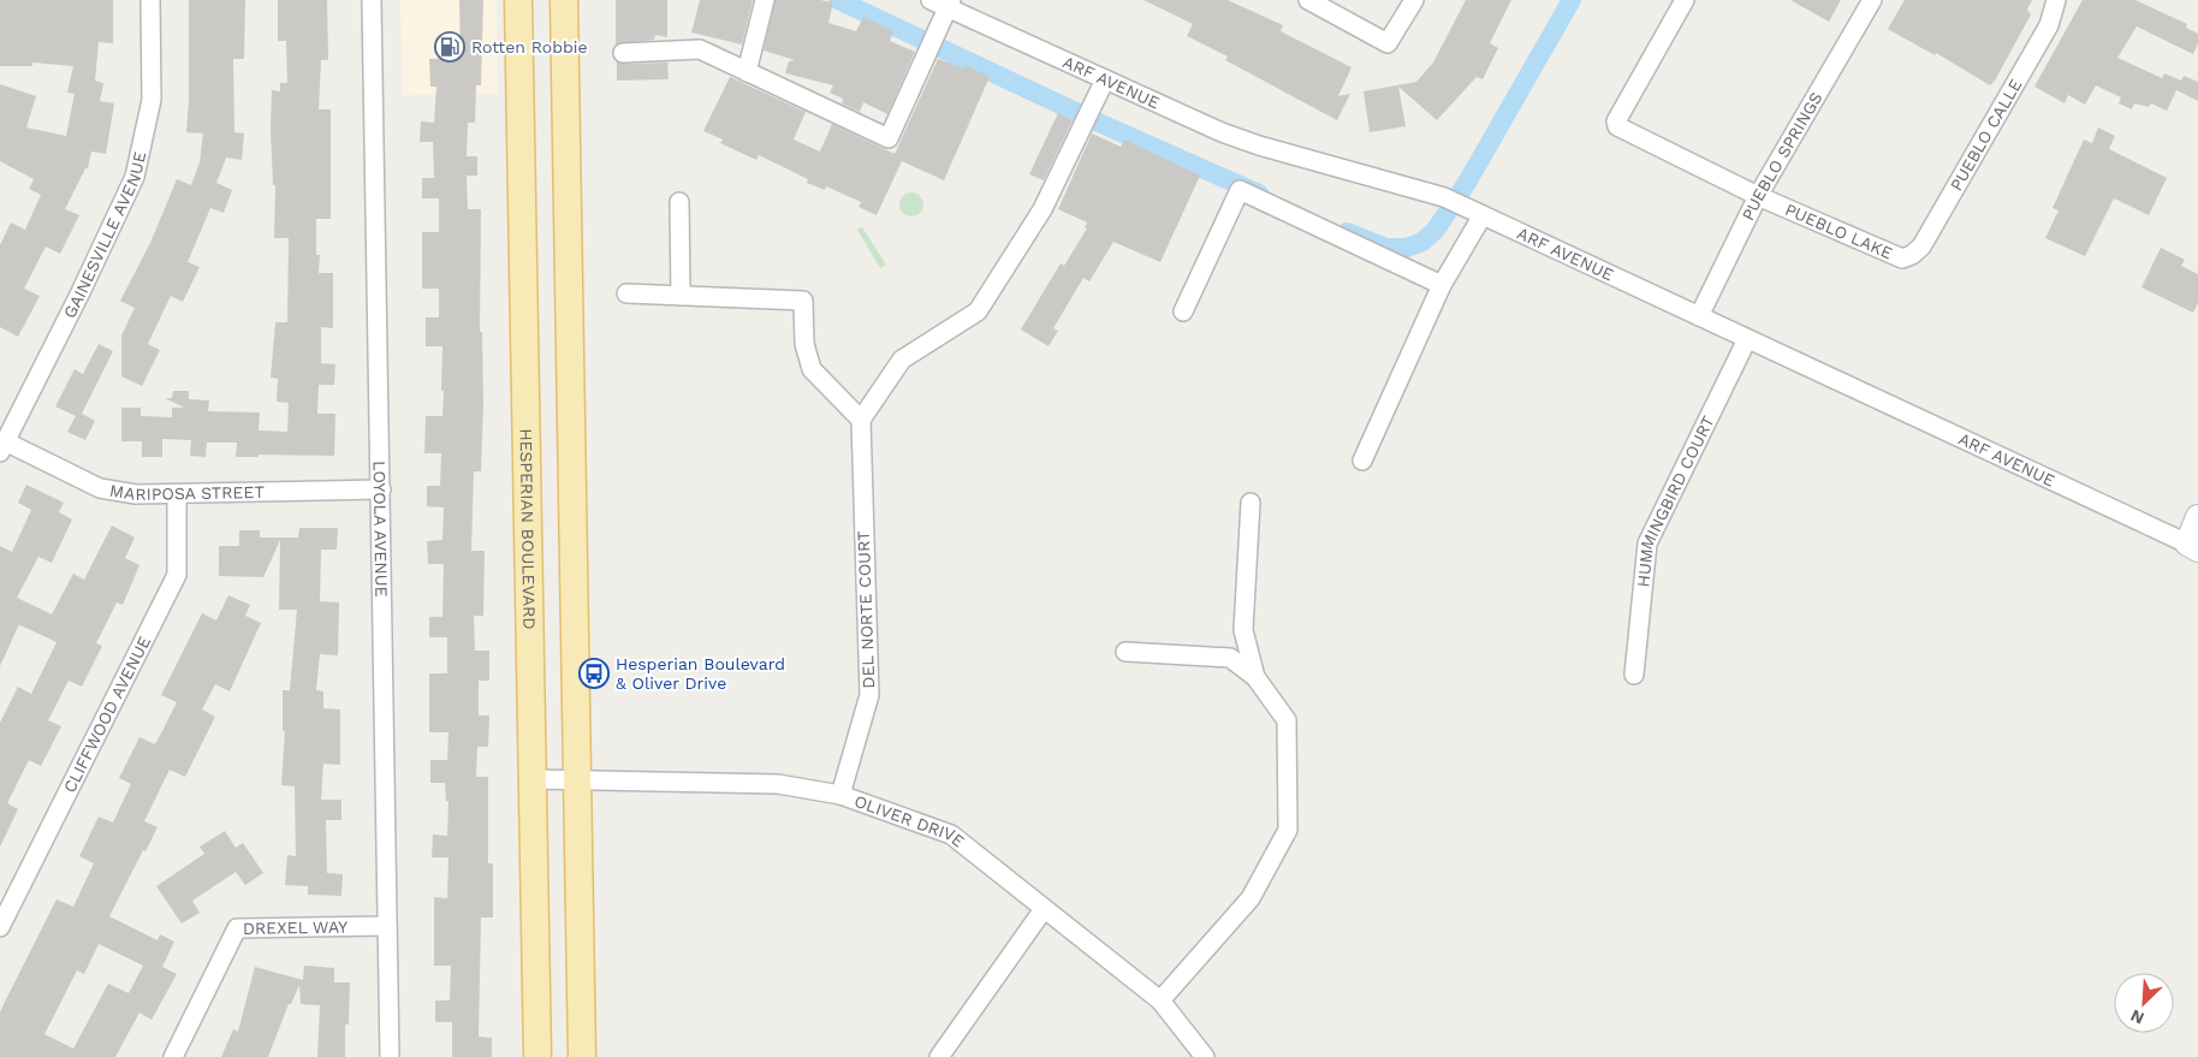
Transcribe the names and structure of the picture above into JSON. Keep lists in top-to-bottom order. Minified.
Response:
{"streets":{"main road":["HESPERIAN BOULEVARD"],"street":["ARF AVENUE","PUEBLO CALLE","PUEBLO SPRINGS","PUEBLO LAKE","GAINESVILLE AVENUE","MARIPOSA STREET","HUMMINGBIRD COURT","LOYOLA AVENUE","DEL NORTE COURT","CLIFFWOOD AVENUE","OLIVER DRIVE","DREXEL WAY"]},"crossings":[["ARF AVENUE","PUEBLO SPRINGS"],["ARF AVENUE","HUMMINGBIRD COURT"],["PUEBLO CALLE","PUEBLO LAKE"],["PUEBLO SPRINGS","PUEBLO LAKE"],["GAINESVILLE AVENUE","MARIPOSA STREET"],["MARIPOSA STREET","LOYOLA AVENUE"],["MARIPOSA STREET","CLIFFWOOD AVENUE"],["LOYOLA AVENUE","DREXEL WAY"],["HESPERIAN BOULEVARD","OLIVER DRIVE"],["DEL NORTE COURT","OLIVER DRIVE"]],"places":{"fuel station":["Rotten Robbie"],"bus stop":["Hesperian Boulevard & Oliver Drive"]},"north":"bottom left"}
